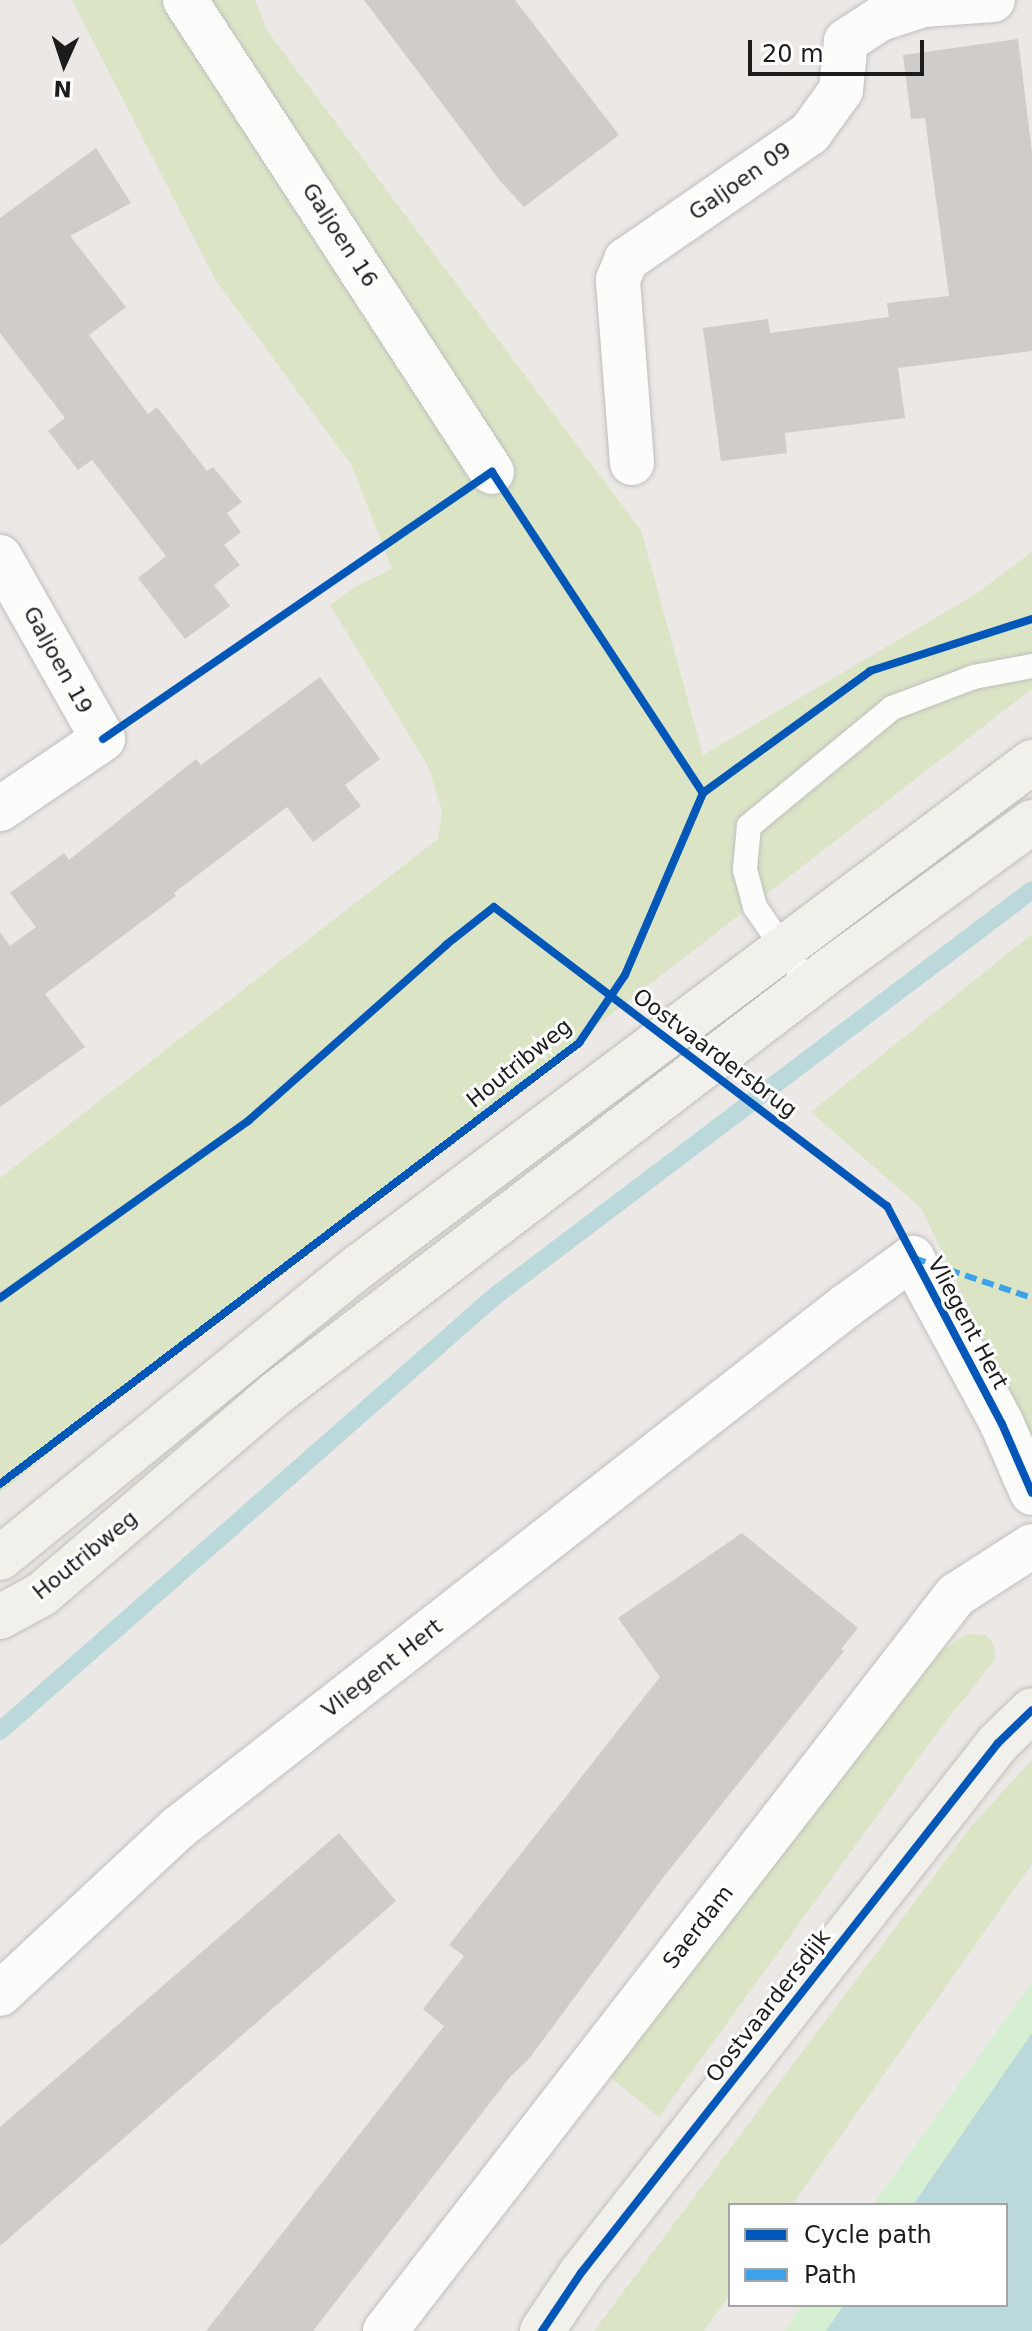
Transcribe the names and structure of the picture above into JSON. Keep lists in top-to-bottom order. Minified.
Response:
{"streets":{"main road":["Houtribweg","Oostvaardersdijk"],"street":["Galjoen 09","Galjoen 16","Galjoen 19","Vliegent Hert","Saerdam"],"cycle path":["Oostvaardersbrug"]},"legend":["Cycle path","Path"],"scale_bar":"20 m","north":"bottom"}
